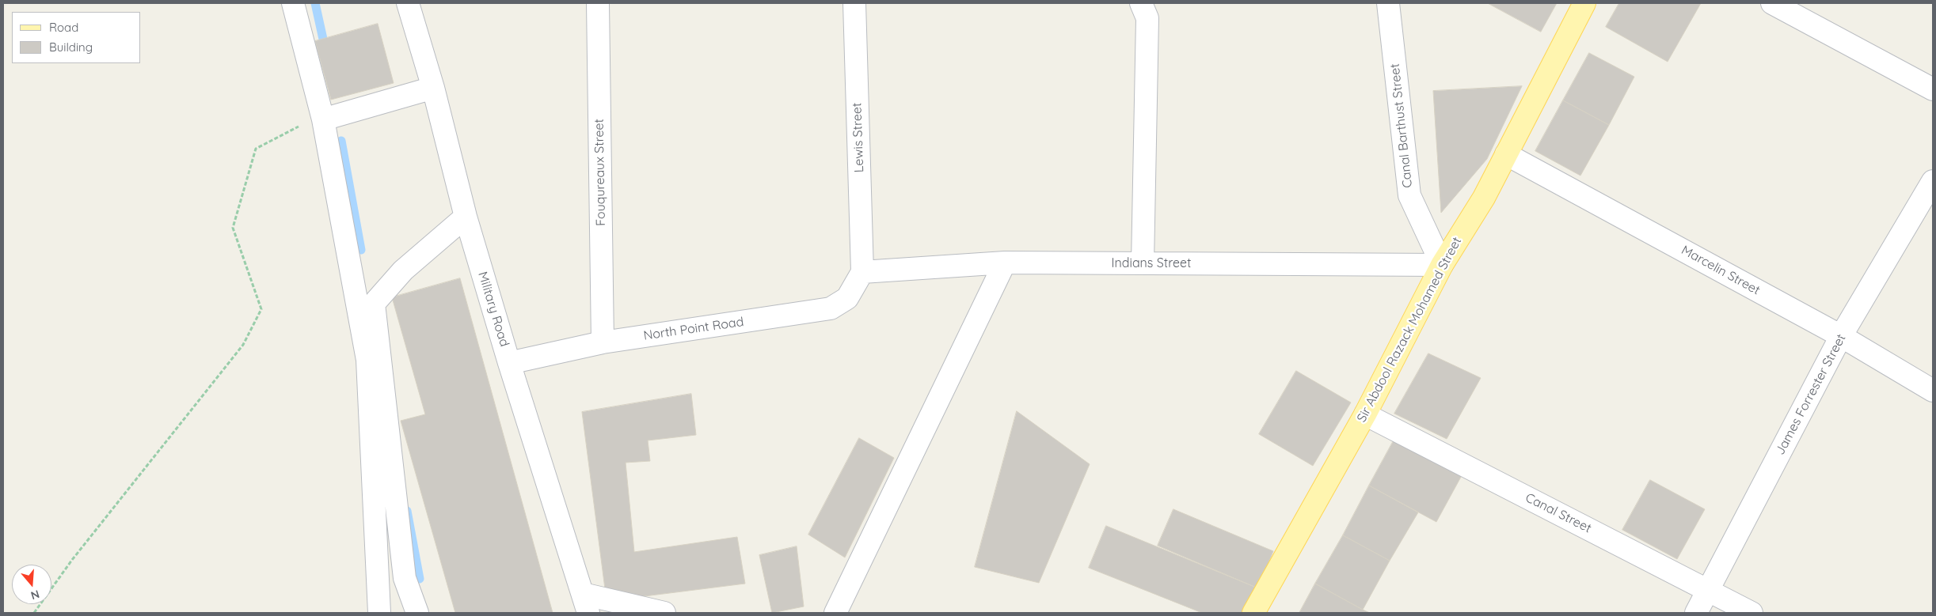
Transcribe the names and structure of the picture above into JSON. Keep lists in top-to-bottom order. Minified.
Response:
{"streets":{"main road":["Sir Abdool Razack Mohamed Street"],"street":["Canal Barthust Street","Lewis Street","Fouqureaux Street","Indians Street","Marcelin Street","Military Road","North Point Road","James Forrester Street","Canal Street"]},"crossings":[["Canal Barthust Street","Indians Street"],["Canal Barthust Street","Sir Abdool Razack Mohamed Street"],["Lewis Street","Indians Street"],["Lewis Street","North Point Road"],["Fouqureaux Street","North Point Road"],["Indians Street","North Point Road"],["Indians Street","Sir Abdool Razack Mohamed Street"],["Marcelin Street","Sir Abdool Razack Mohamed Street"],["Marcelin Street","James Forrester Street"],["Military Road","North Point Road"],["Sir Abdool Razack Mohamed Street","Canal Street"],["James Forrester Street","Canal Street"]],"legend":["Road","Building"],"north":"bottom"}
